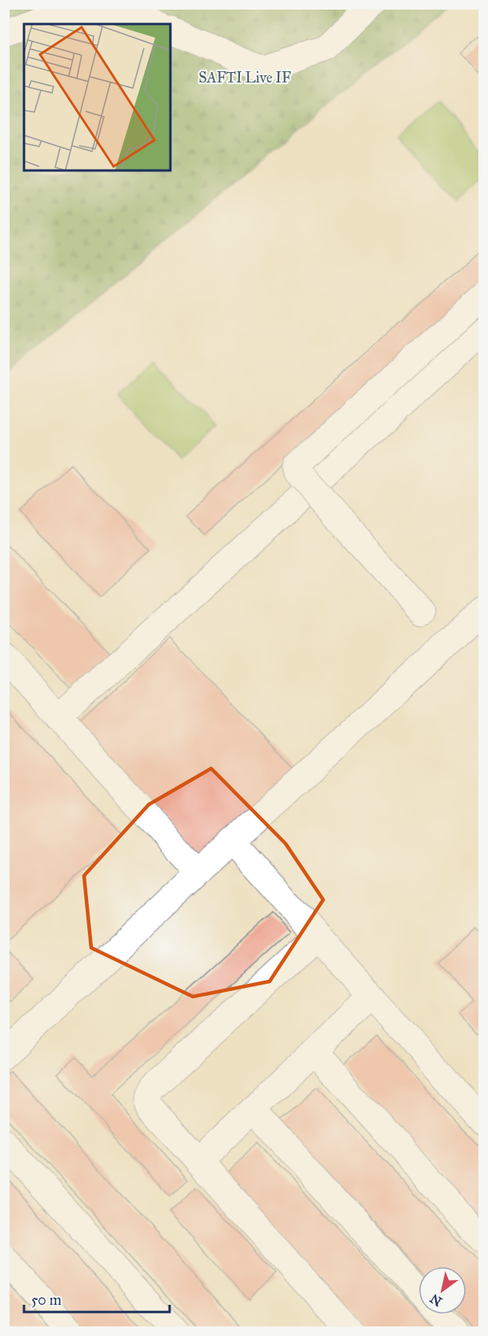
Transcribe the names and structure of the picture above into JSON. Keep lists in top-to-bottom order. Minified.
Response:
{"parks":["SAFTI Live IF"],"scale_bar":"50 m","north":"bottom left"}
